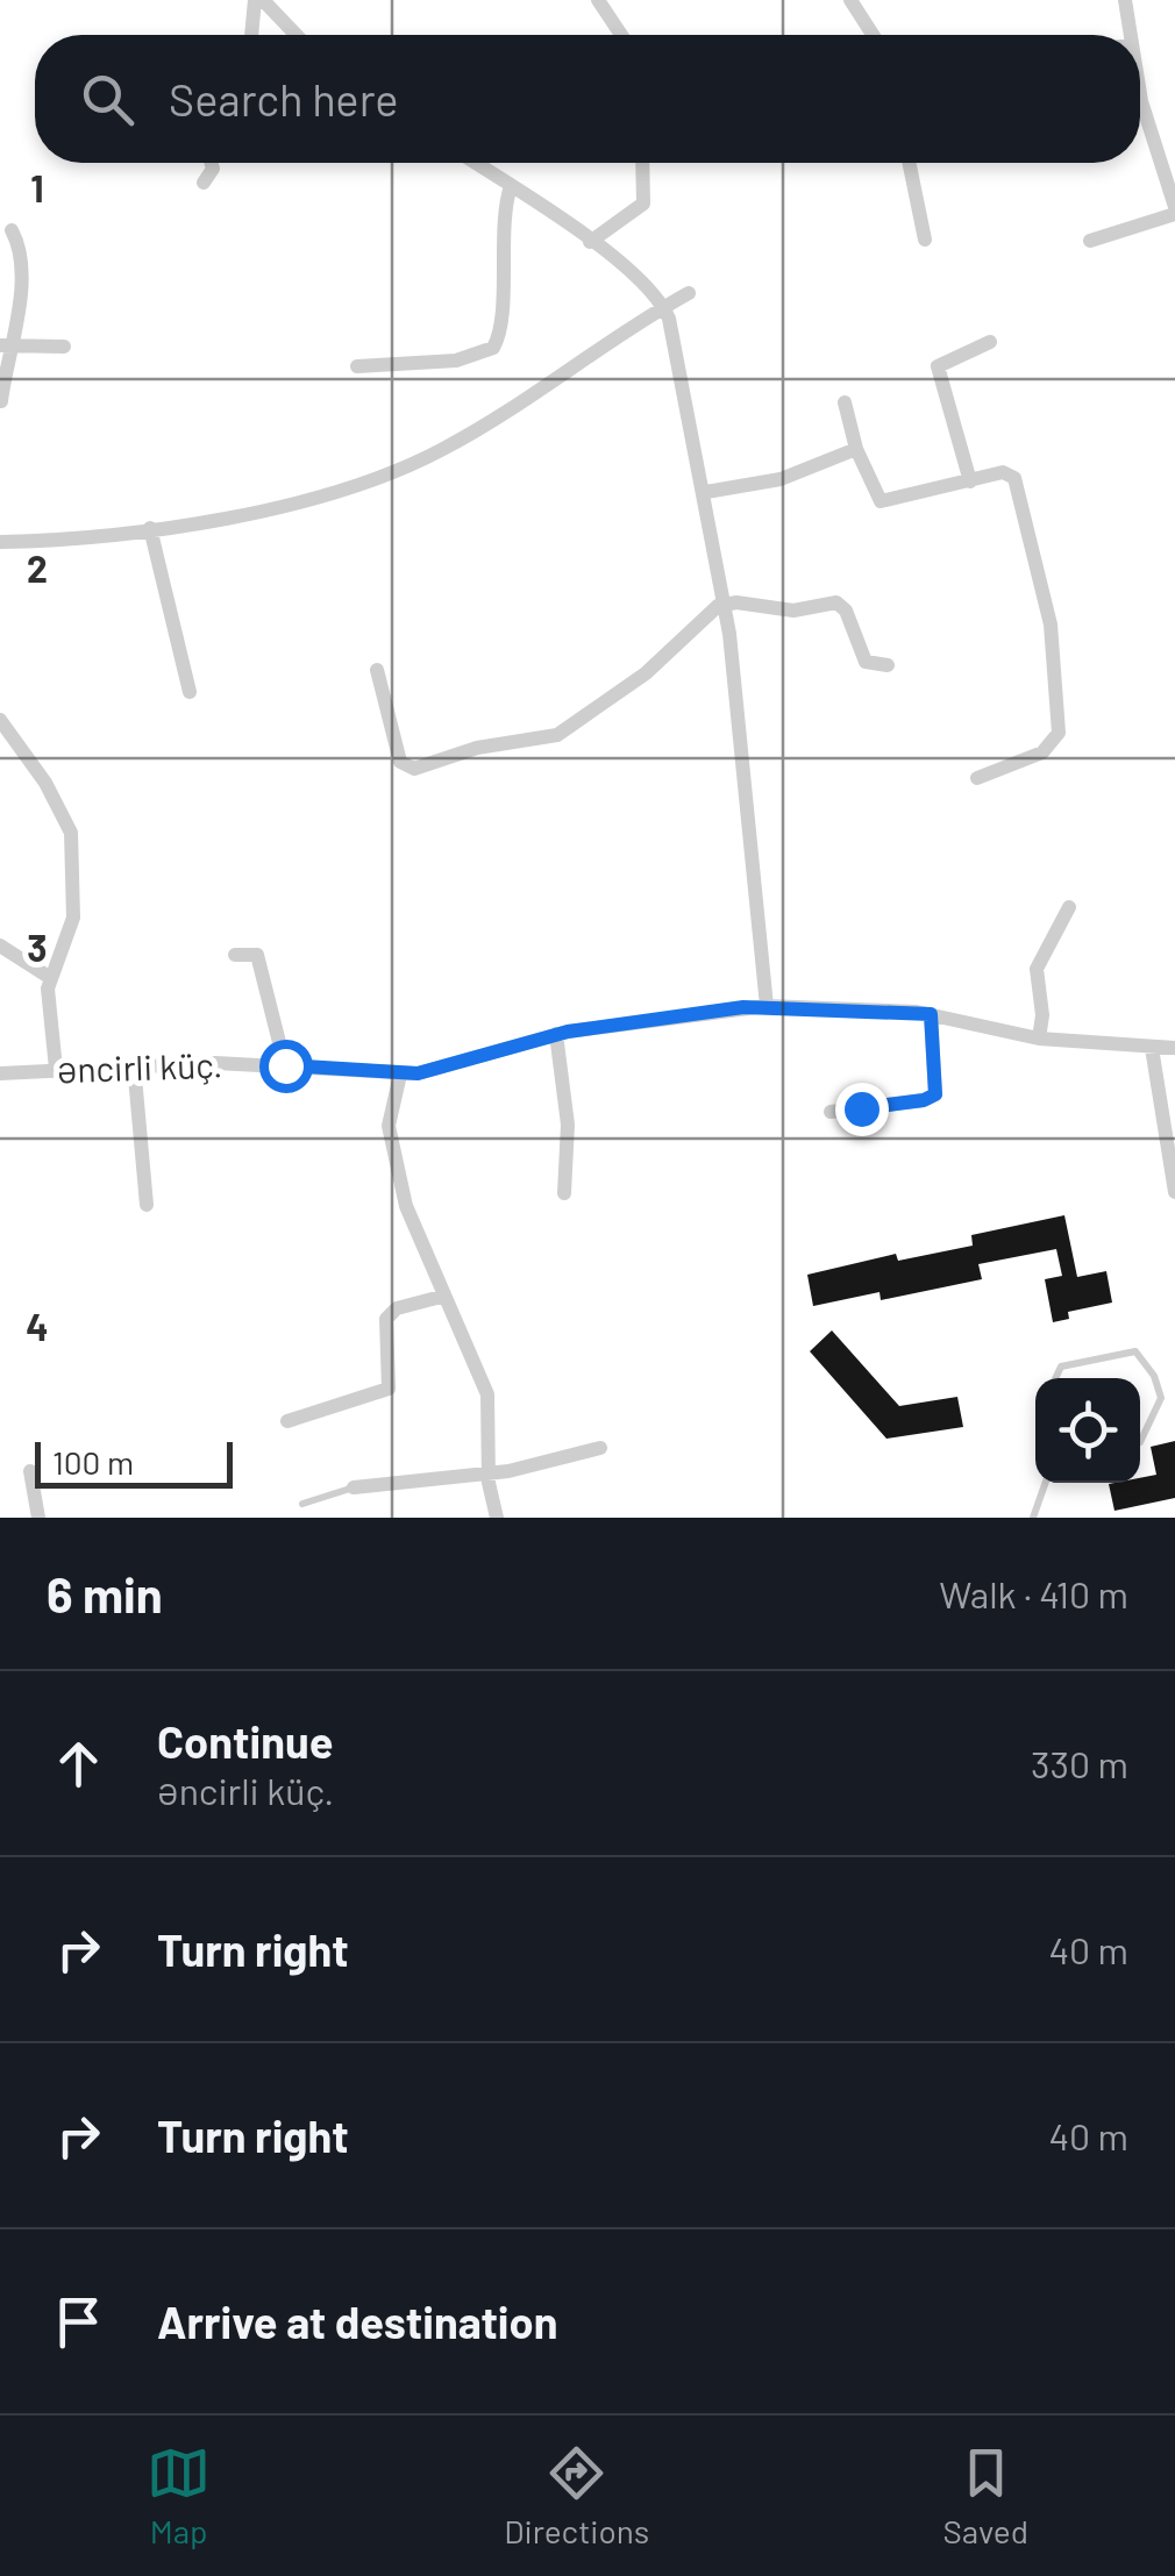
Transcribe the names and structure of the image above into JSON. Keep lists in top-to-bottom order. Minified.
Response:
{"streets":{"street":["Əncirli küç."]},"scale_bar":"100 m","page":{"search":"Search here","scale":"100 m","heading":["6 min","Walk · 410 m"],"list":[["Continue","Əncirli küç.","330 m"],["Turn right","40 m"],["Turn right","40 m"],"Arrive at destination"],"nav":["Map","Directions","Saved"]},"grid":{"rows":["1","2","3","4"]}}
